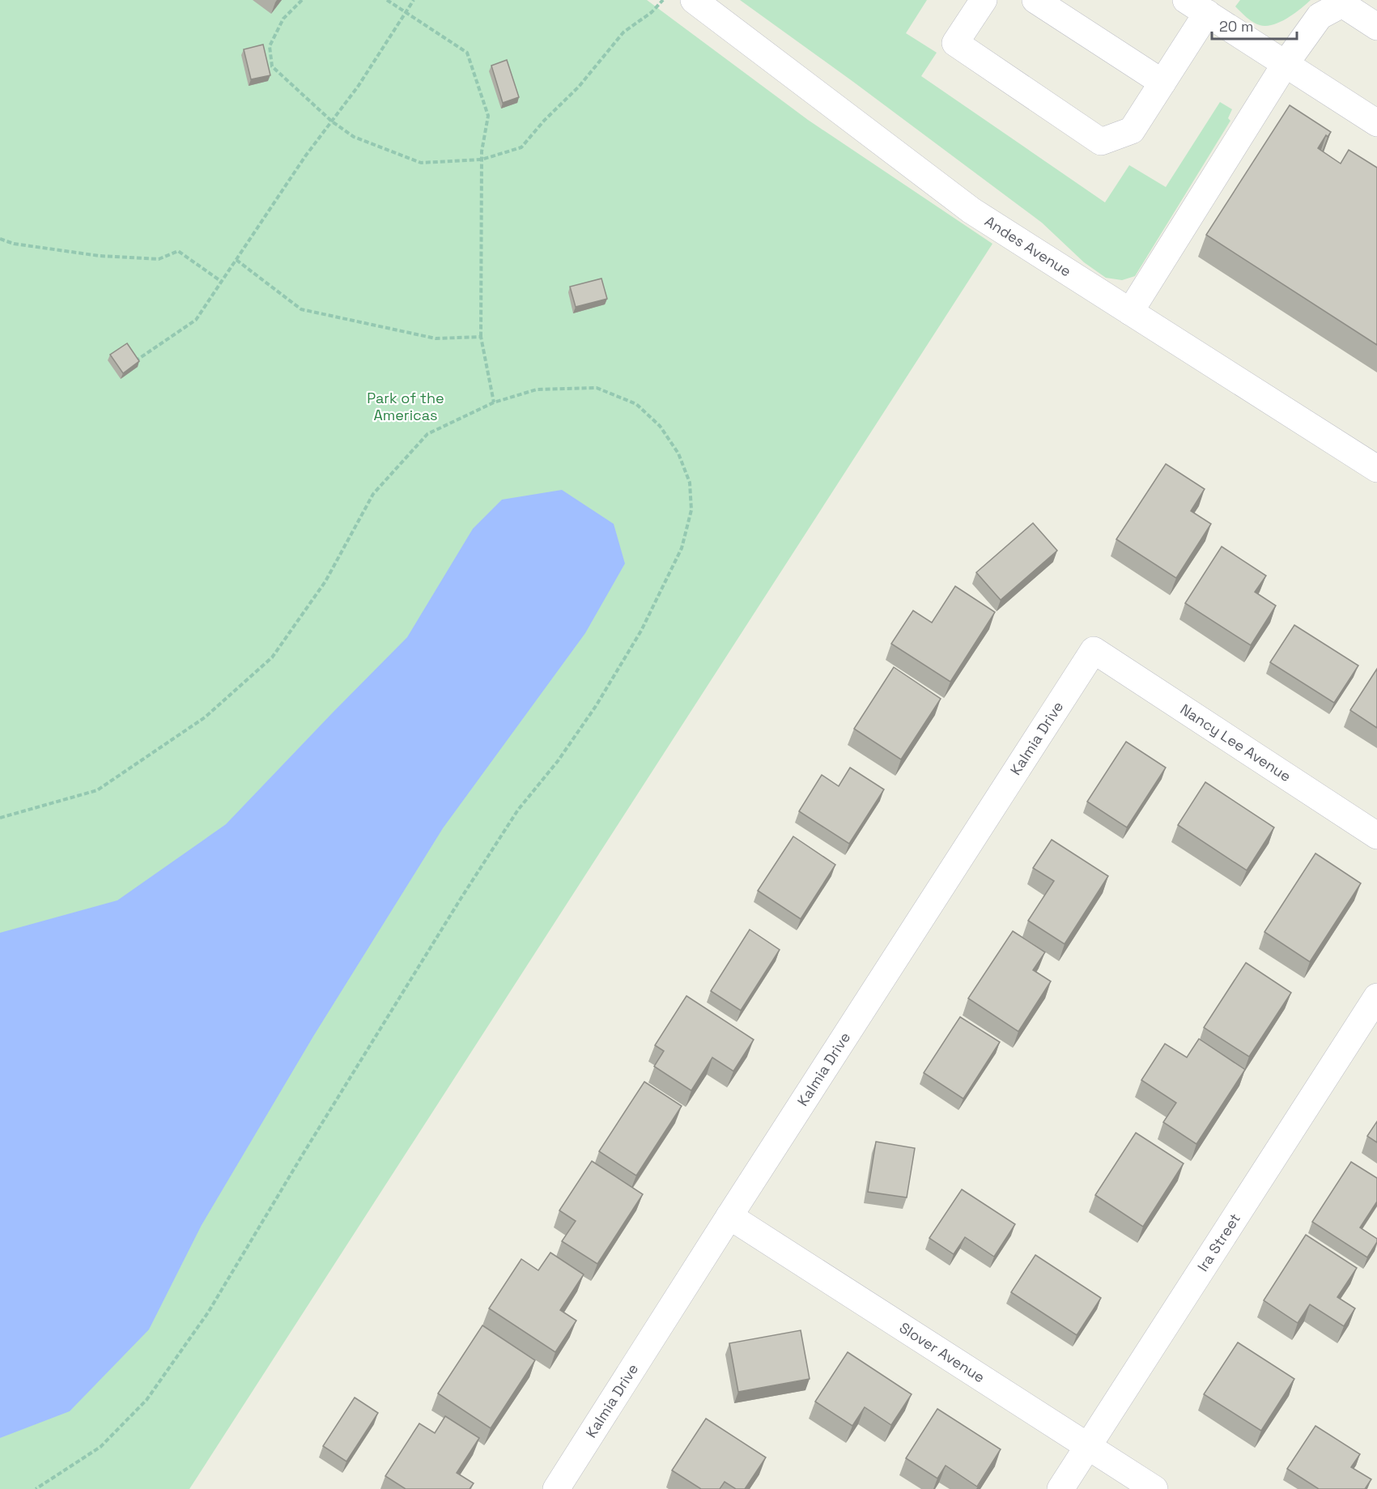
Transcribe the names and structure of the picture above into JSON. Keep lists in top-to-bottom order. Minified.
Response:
{"streets":{"street":["Andes Avenue","Kalmia Drive","Nancy Lee Avenue","Ira Street","Slover Avenue"]},"crossings":[["Kalmia Drive","Nancy Lee Avenue"],["Kalmia Drive","Slover Avenue"],["Ira Street","Slover Avenue"]],"parks":["Park of the Americas"],"scale_bar":"20 m"}
